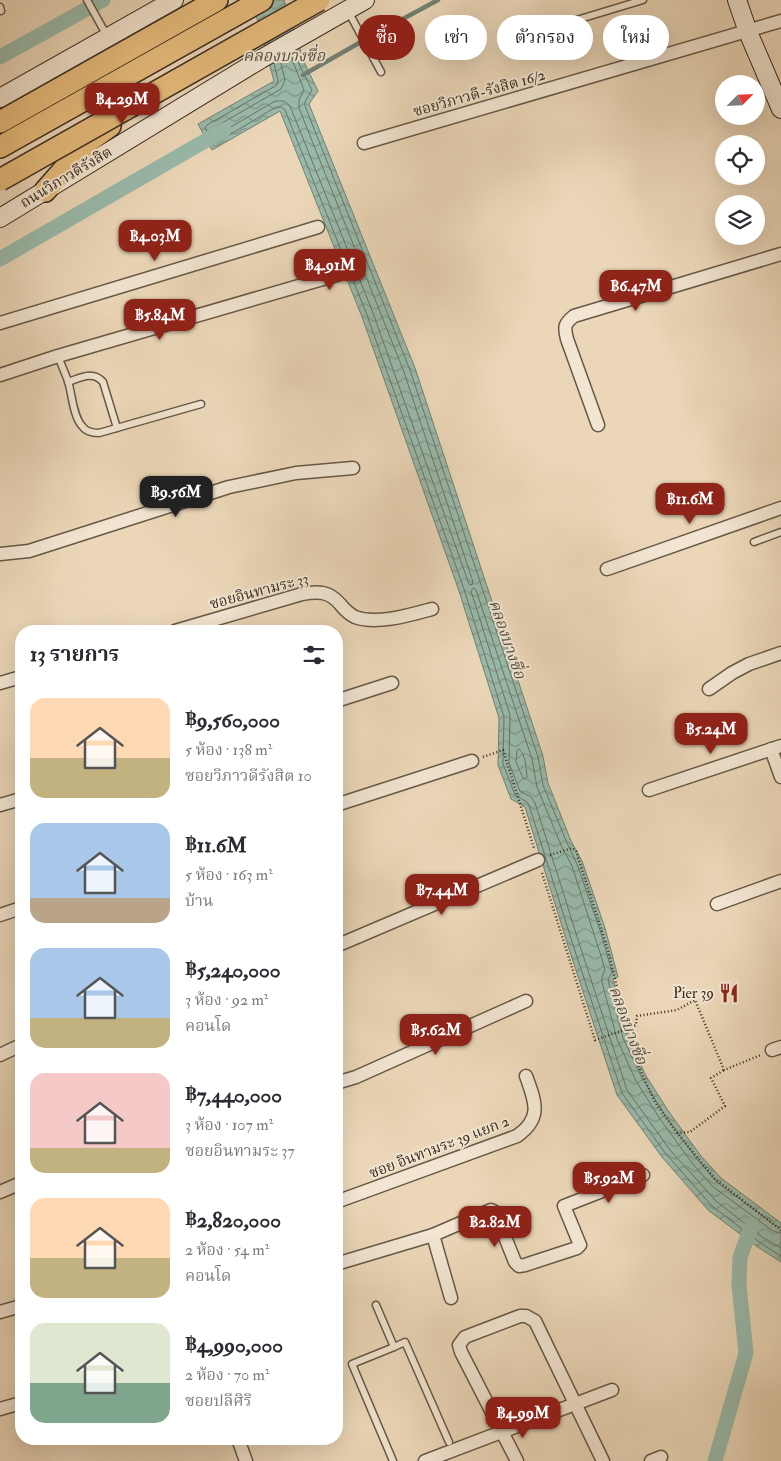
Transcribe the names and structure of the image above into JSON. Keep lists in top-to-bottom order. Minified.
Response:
{"streets":{"main road":["ถนนวิภาวดีรังสิต"],"street":["ซอยวิภาวดี-รังสิต 16/2","ซอยอินทามระ 33","ซอย อินทามระ 39 แยก 2"]},"water":["คลองบางซื่อ"],"places":{"restaurant":["Pier 39"]},"north":"top right","page":{"chip":["ซื้อ","เช่า","ตัวกรอง","ใหม่"],"price":["฿4.29M","฿4.03M","฿4.91M","฿6.47M","฿5.84M","฿9.56M","฿11.6M","฿5.24M","฿7.44M","฿5.62M","฿5.92M","฿2.82M","฿4.99M"],"heading":"13 รายการ","list":[{"name":"฿9,560,000","note":"5 ห้อง · 138 m² · ซอยวิภาวดีรังสิต 10"},{"name":"฿11.6M","note":"5 ห้อง · 163 m² · บ้าน"},{"name":"฿5,240,000","note":"3 ห้อง · 92 m² · คอนโด"},{"name":"฿7,440,000","note":"3 ห้อง · 107 m² · ซอยอินทามระ 37"},{"name":"฿2,820,000","note":"2 ห้อง · 54 m² · คอนโด"},{"name":"฿4,990,000","note":"2 ห้อง · 70 m² · ซอยปลีศิริ"}]}}
